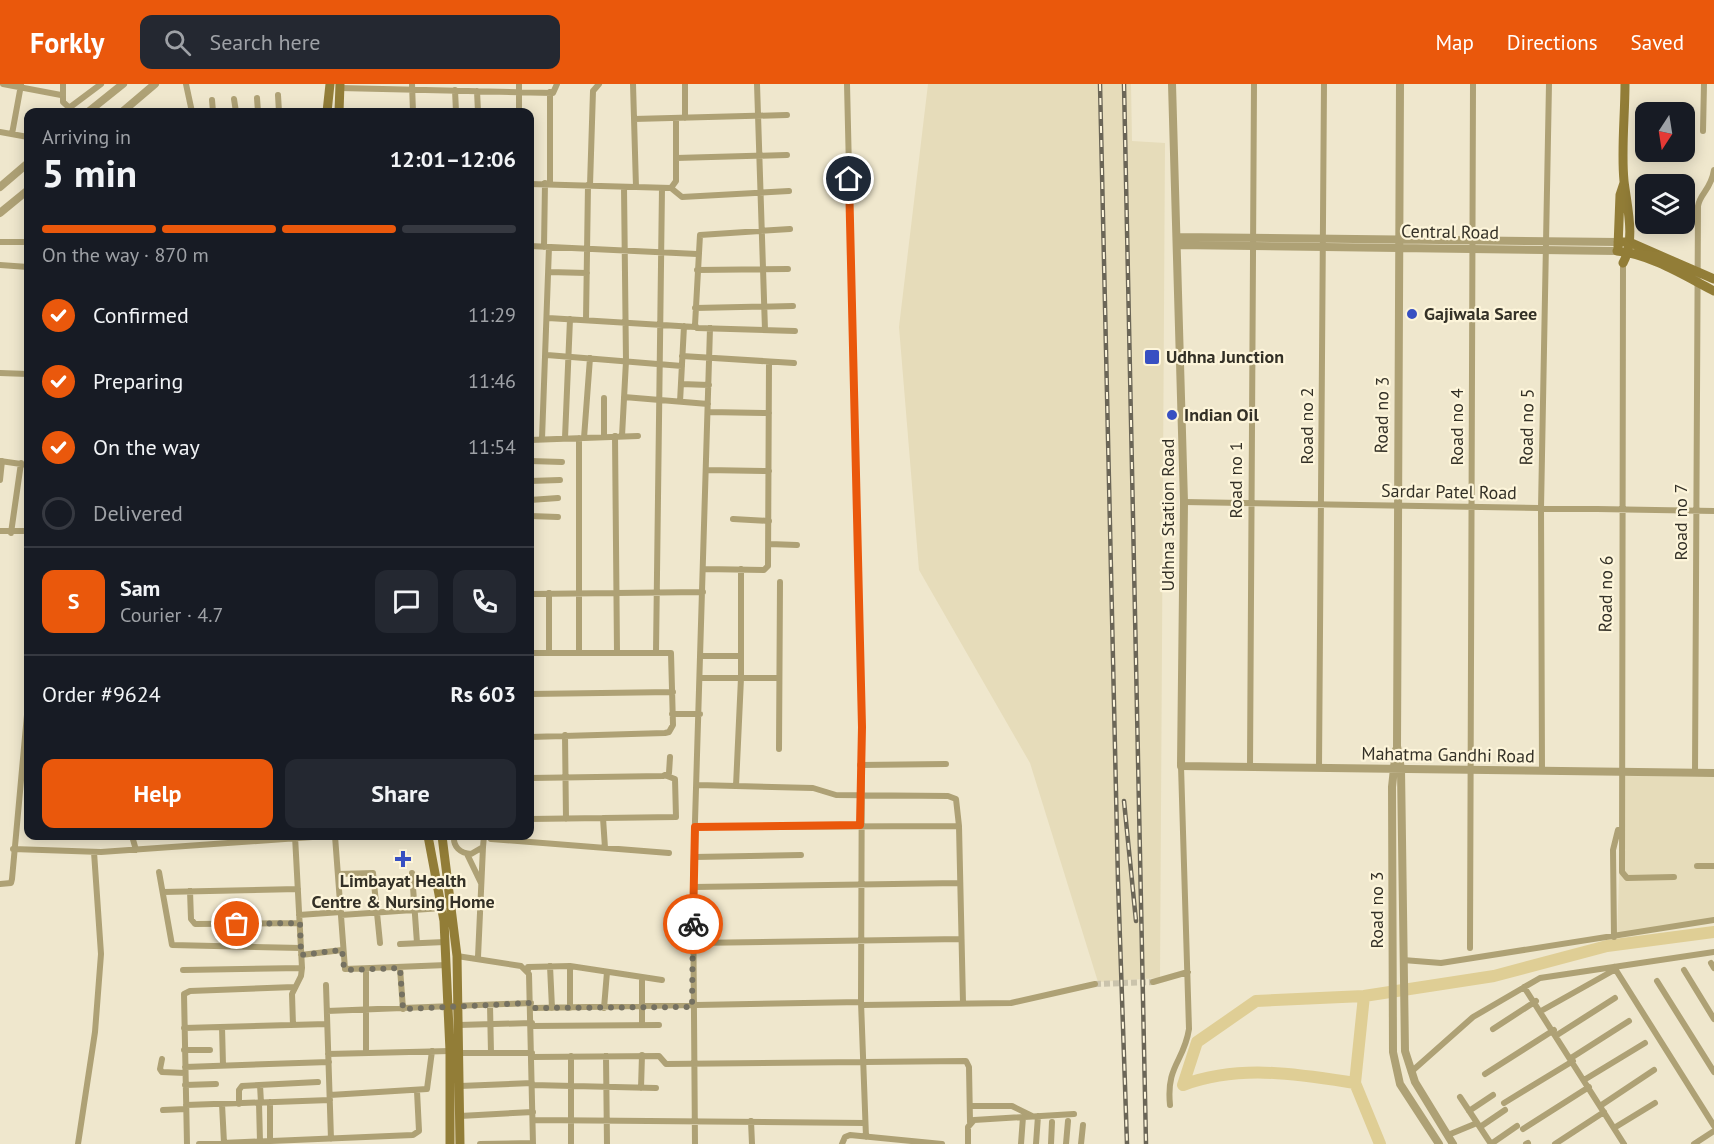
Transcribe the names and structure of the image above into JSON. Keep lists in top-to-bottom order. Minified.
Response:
{"streets":{"main road":["Central Road","Road no 6"],"street":["Road no 3","Road no 2","Road no 4","Road no 5","Road no 1","Sardar Patel Road","Udhna Station Road","Road no 7","Mahatma Gandhi Road"]},"crossings":[["Central Road","Road no 3"],["Central Road","Road no 2"],["Central Road","Road no 4"],["Central Road","Road no 5"],["Central Road","Road no 1"],["Central Road","Udhna Station Road"],["Central Road","Road no 7"],["Central Road","Road no 6"],["Road no 3","Sardar Patel Road"],["Road no 3","Mahatma Gandhi Road"],["Road no 2","Sardar Patel Road"],["Road no 2","Mahatma Gandhi Road"],["Road no 4","Sardar Patel Road"],["Road no 4","Mahatma Gandhi Road"],["Road no 5","Sardar Patel Road"],["Road no 5","Mahatma Gandhi Road"],["Road no 1","Sardar Patel Road"],["Road no 1","Mahatma Gandhi Road"],["Sardar Patel Road","Udhna Station Road"],["Sardar Patel Road","Road no 7"],["Sardar Patel Road","Road no 6"],["Udhna Station Road","Mahatma Gandhi Road"],["Road no 7","Mahatma Gandhi Road"],["Road no 6","Mahatma Gandhi Road"]],"places":{"other":["Gajiwala Saree","Indian Oil"],"transit":["Udhna Junction"],"health":["Limbayat Health Centre & Nursing Home"]},"north":"bottom","page":{"header":"Forkly","search":"Search here","nav":["Map","Directions","Saved"],"heading":["5 min","Arriving in","12:01–12:06"],"panel":["Sam","Courier · 4.7","Order #9624","Rs 603"],"bar":"On the way · 870 m","list":[["Confirmed","11:29"],["Preparing","11:46"],["On the way","11:54"],"Delivered"],"round":"S","buttons":["Help","Share"]}}
